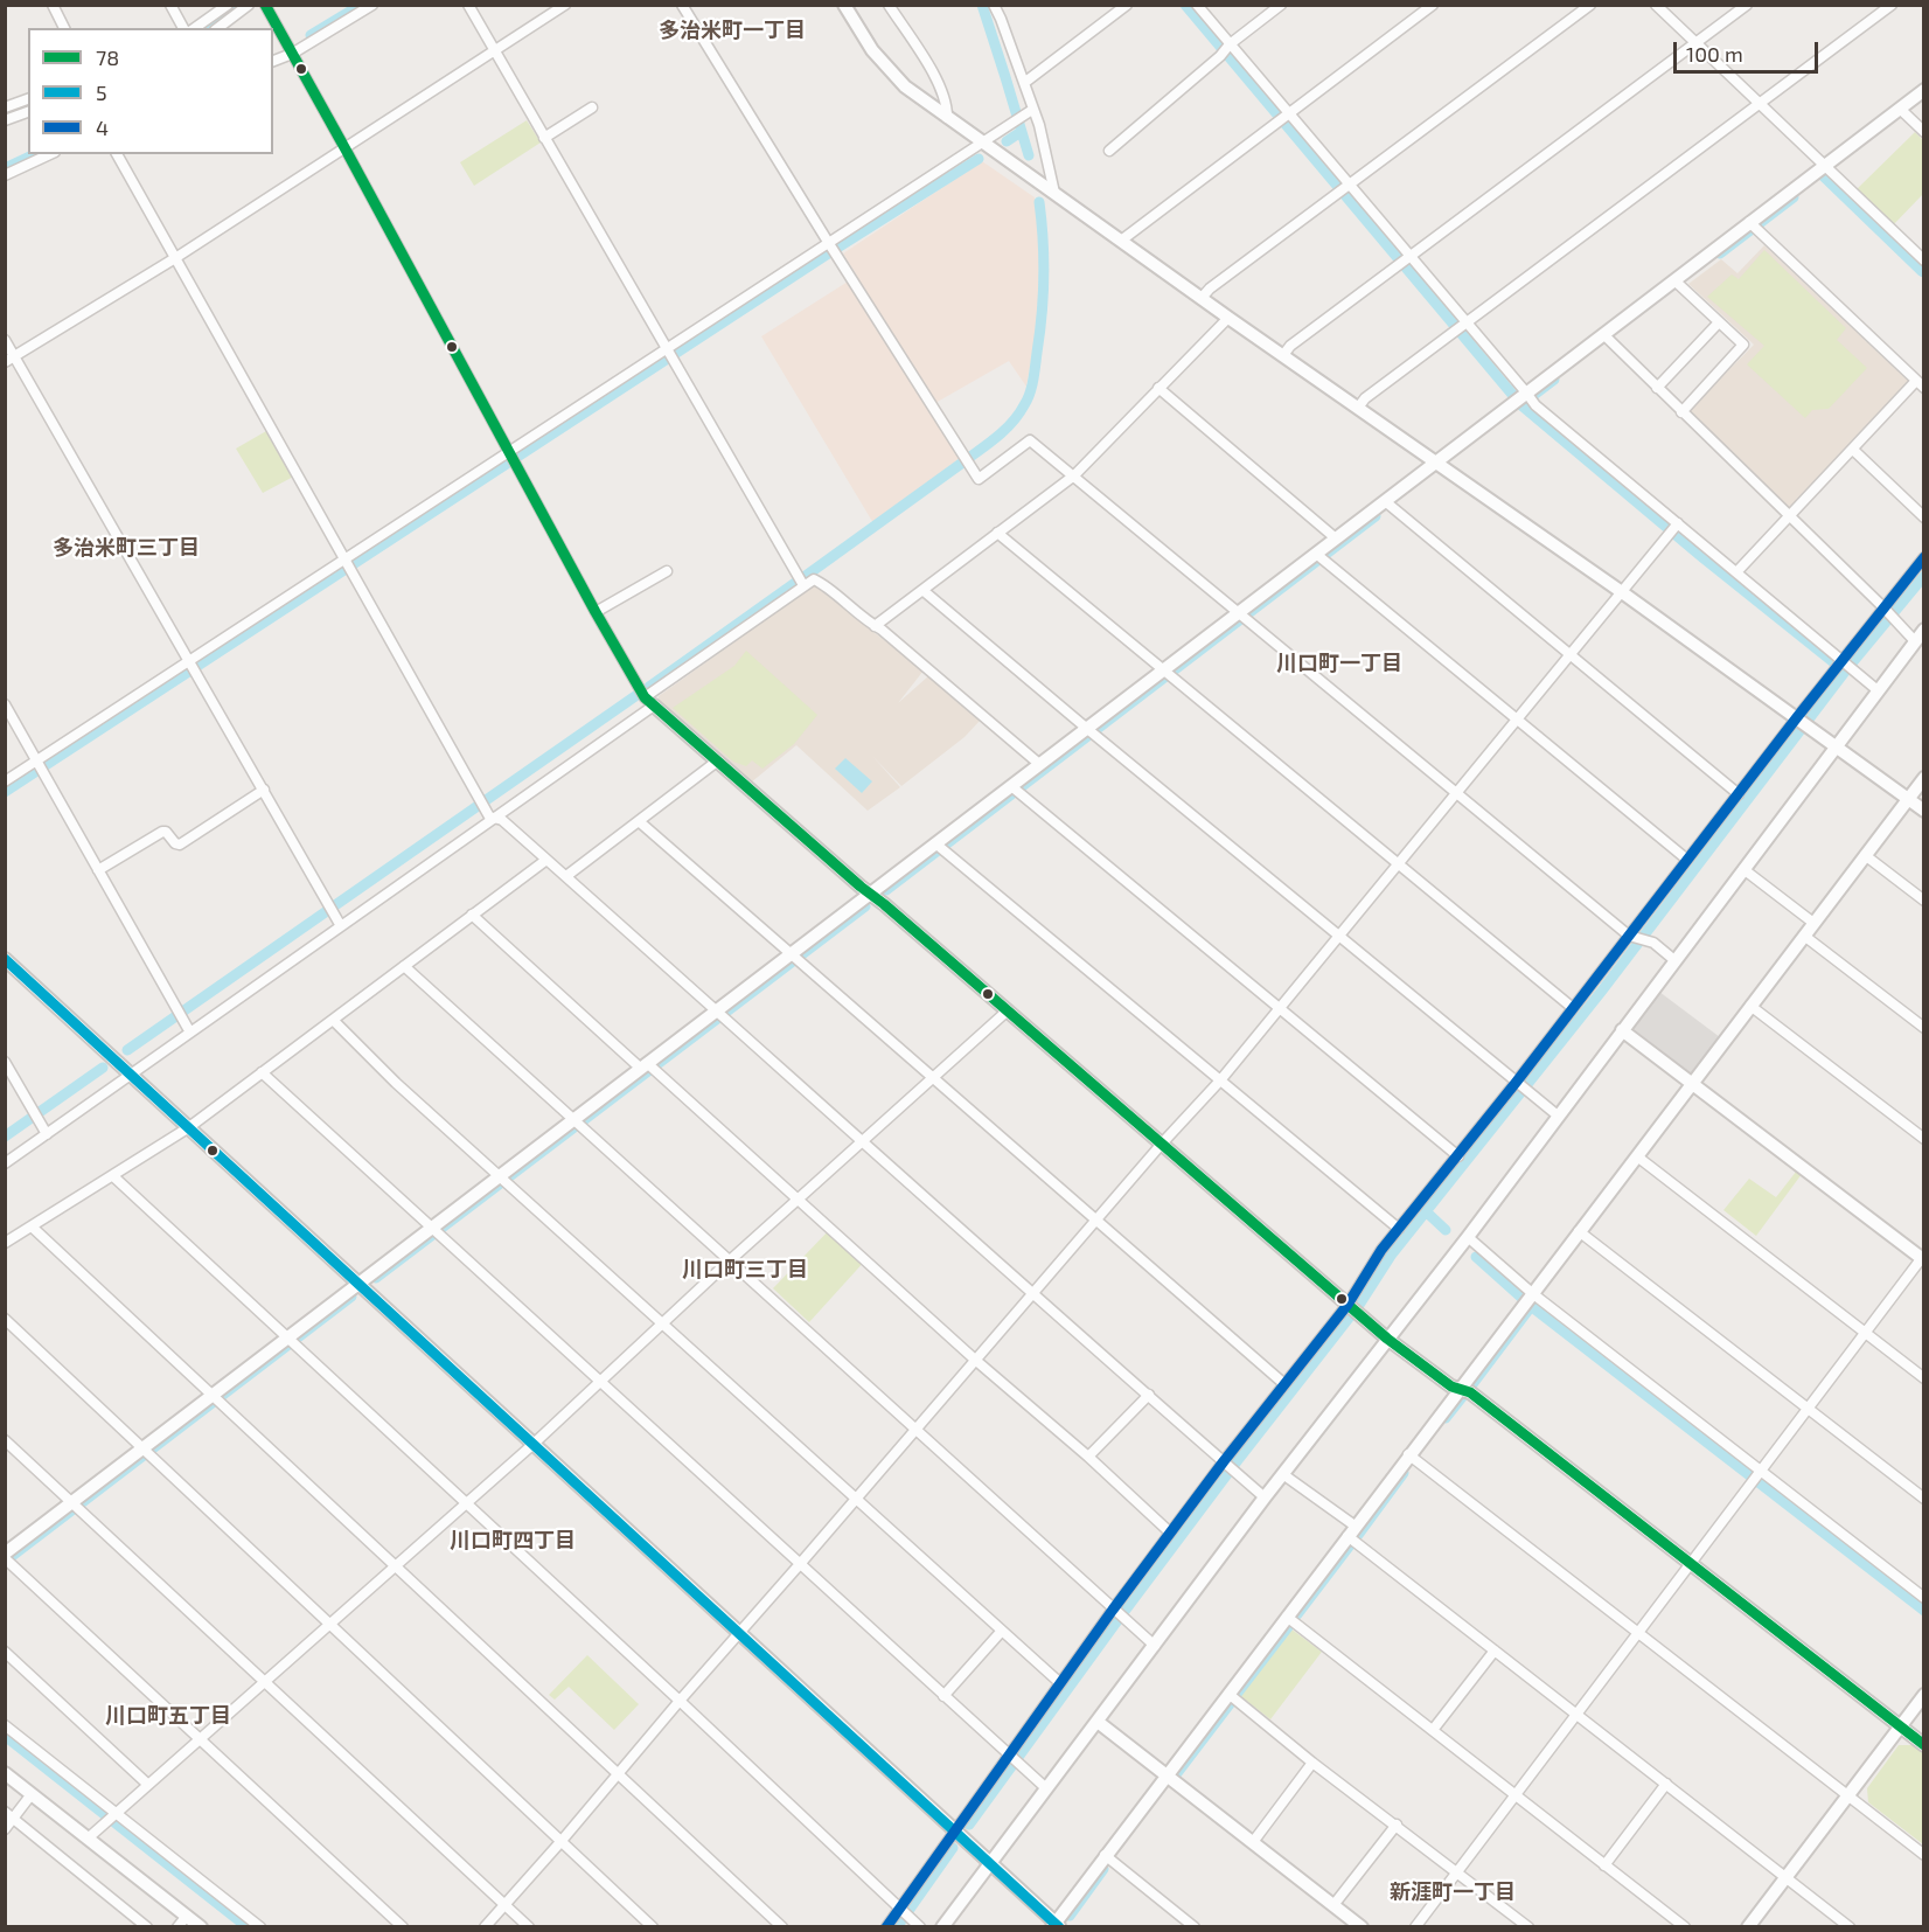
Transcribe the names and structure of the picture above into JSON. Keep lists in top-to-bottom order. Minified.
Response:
{"districts":["多治米町一丁目","多治米町三丁目","川口町一丁目","川口町三丁目","川口町四丁目","川口町五丁目","新涯町一丁目"],"lines":["transit line 78","transit line 4","transit line 5"],"legend":["78","5","4"],"scale_bar":"100 m"}
